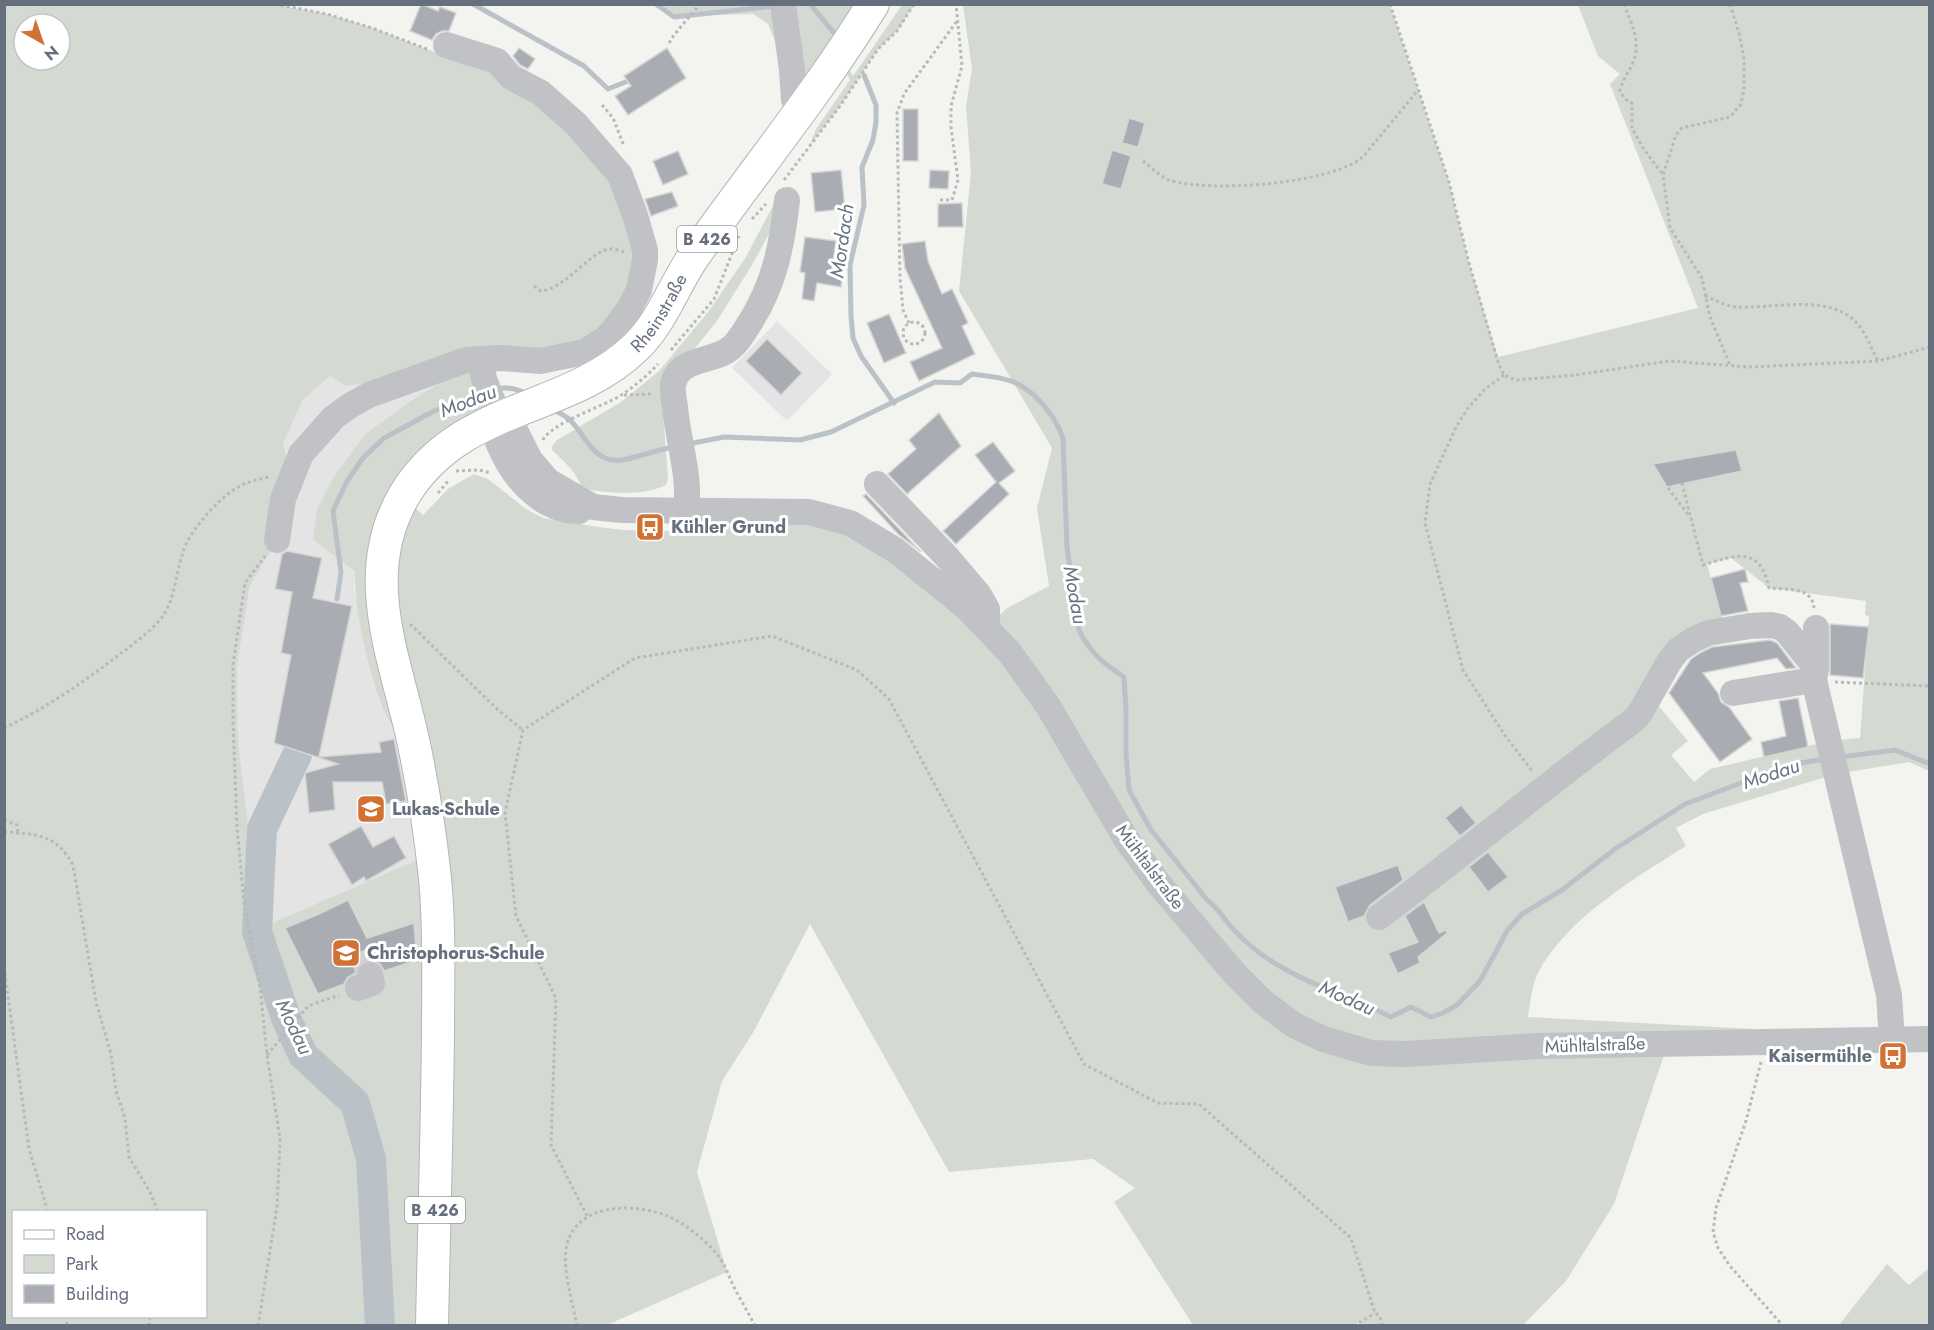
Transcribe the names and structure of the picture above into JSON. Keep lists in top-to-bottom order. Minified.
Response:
{"streets":{"main road":["B 426","Rheinstraße"],"street":["Mühltalstraße"]},"crossings":[["B 426","Rheinstraße"],["B 426","Mühltalstraße"],["Rheinstraße","Mühltalstraße"]],"water":["Mordach","Modau"],"places":{"bus stop":["Kühler Grund","Kaisermühle"],"school or university":["Lukas-Schule","Christophorus-Schule"]},"legend":["Road","Park","Building"],"north":"bottom right"}
